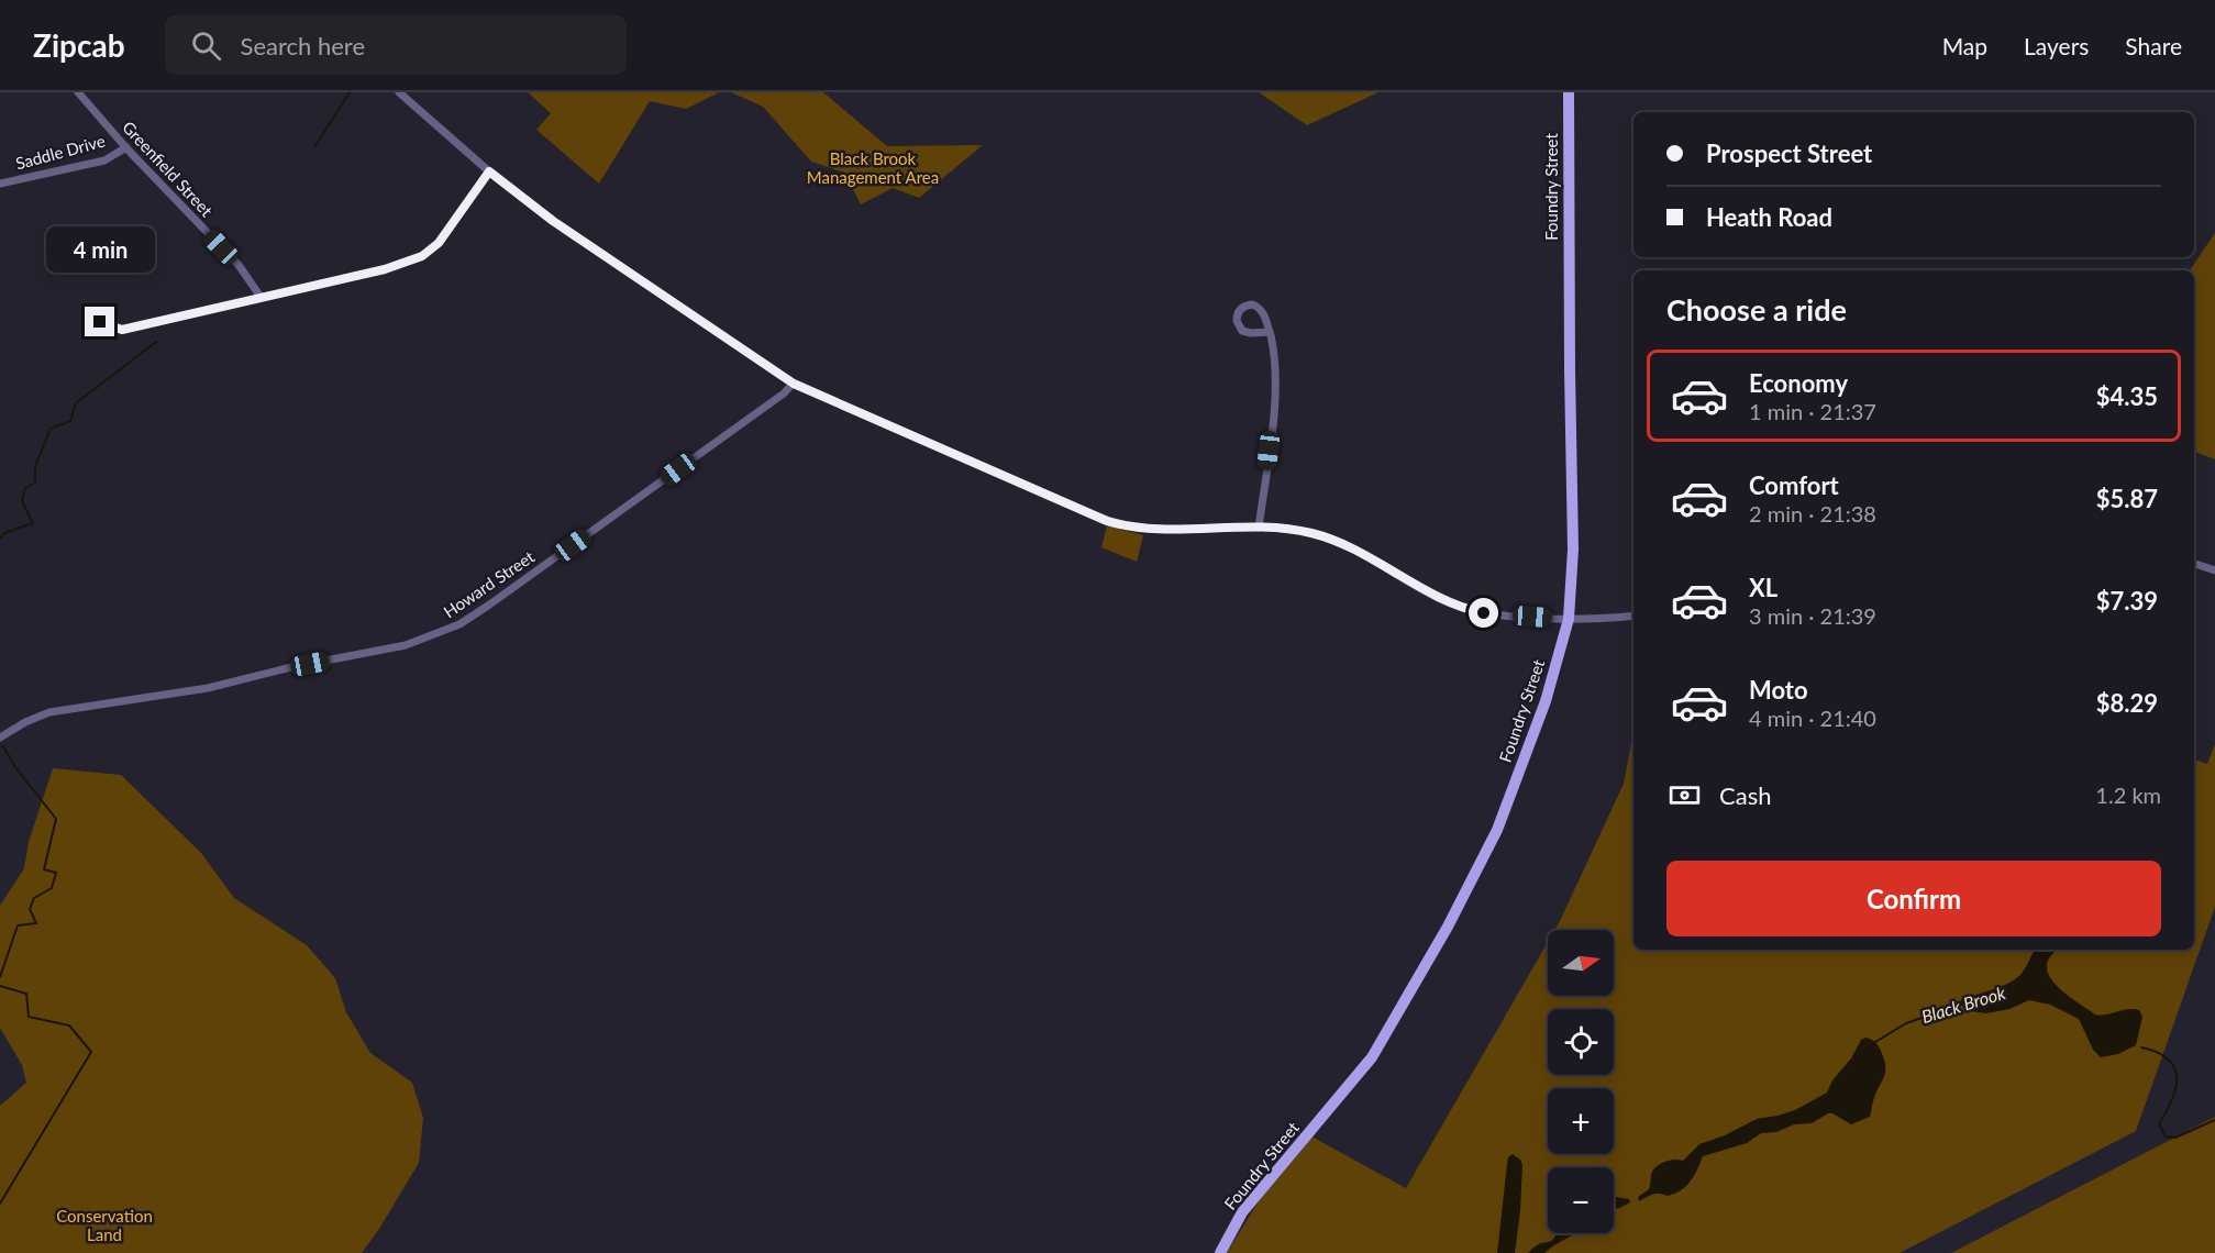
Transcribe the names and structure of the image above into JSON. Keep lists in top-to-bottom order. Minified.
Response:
{"streets":{"main road":["Foundry Street"],"street":["Saddle Drive","Greenfield Street","Howard Street"]},"crossings":[["Saddle Drive","Greenfield Street"]],"water":["Black Brook"],"parks":["Black Brook Management Area","Conservation Land"],"north":"right","page":{"header":"Zipcab","search":"Search here","nav":["Map","Layers","Share"],"banner":["Prospect Street","Heath Road"],"bubble":"4 min","heading":"Choose a ride","list":[{"name":"Economy","note":"1 min · 21:37","value":"$4.35"},{"name":"Comfort","note":"2 min · 21:38","value":"$5.87"},{"name":"XL","note":"3 min · 21:39","value":"$7.39"},{"name":"Moto","note":"4 min · 21:40","value":"$8.29"}],"pay":["Cash","1.2 km"],"buttons":"Confirm","map_buttons":["+","−"]}}
